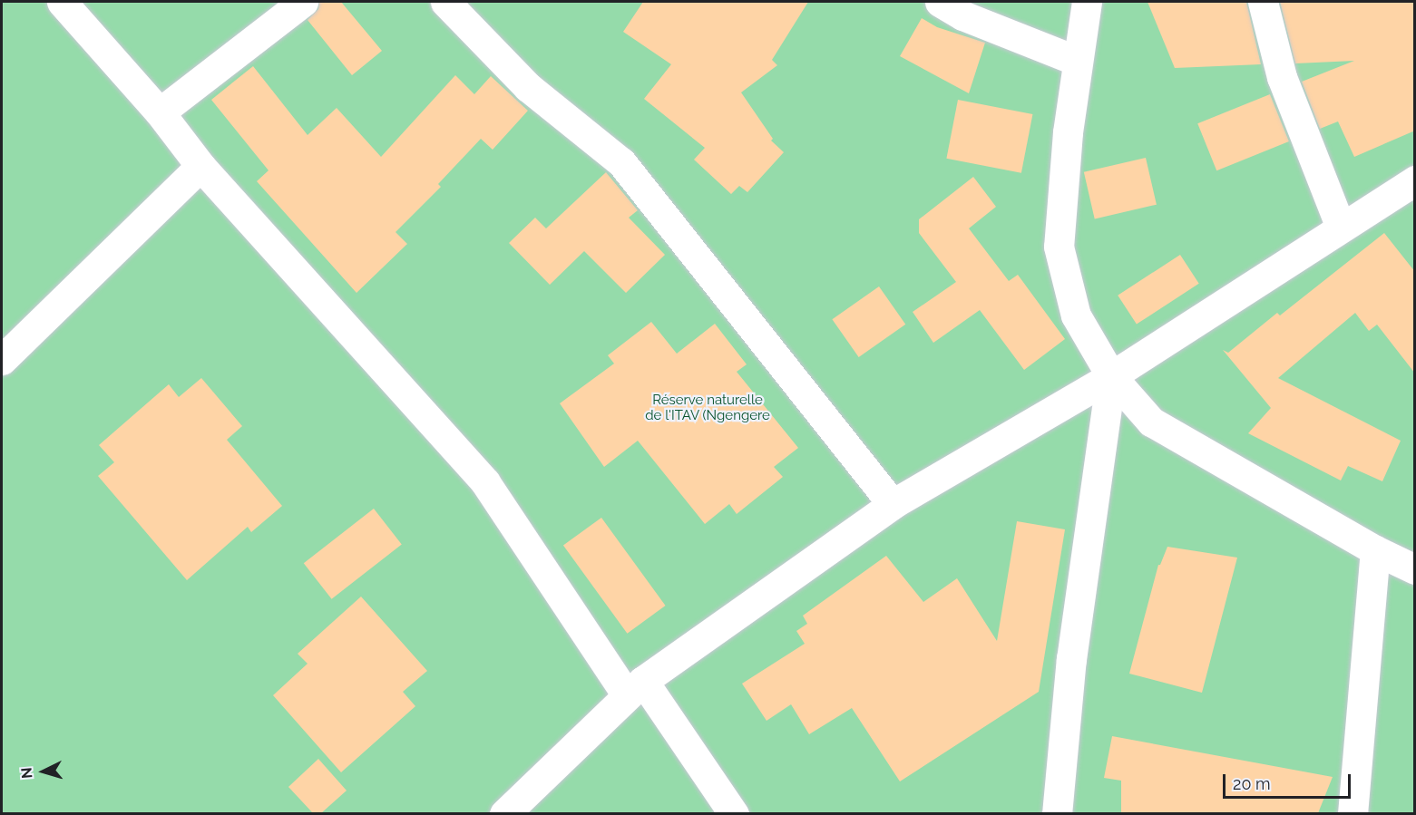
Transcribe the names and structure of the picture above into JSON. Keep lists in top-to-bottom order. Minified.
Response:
{"parks":["Réserve naturelle de l'ITAV (Ngengere"],"scale_bar":"20 m","north":"left"}
